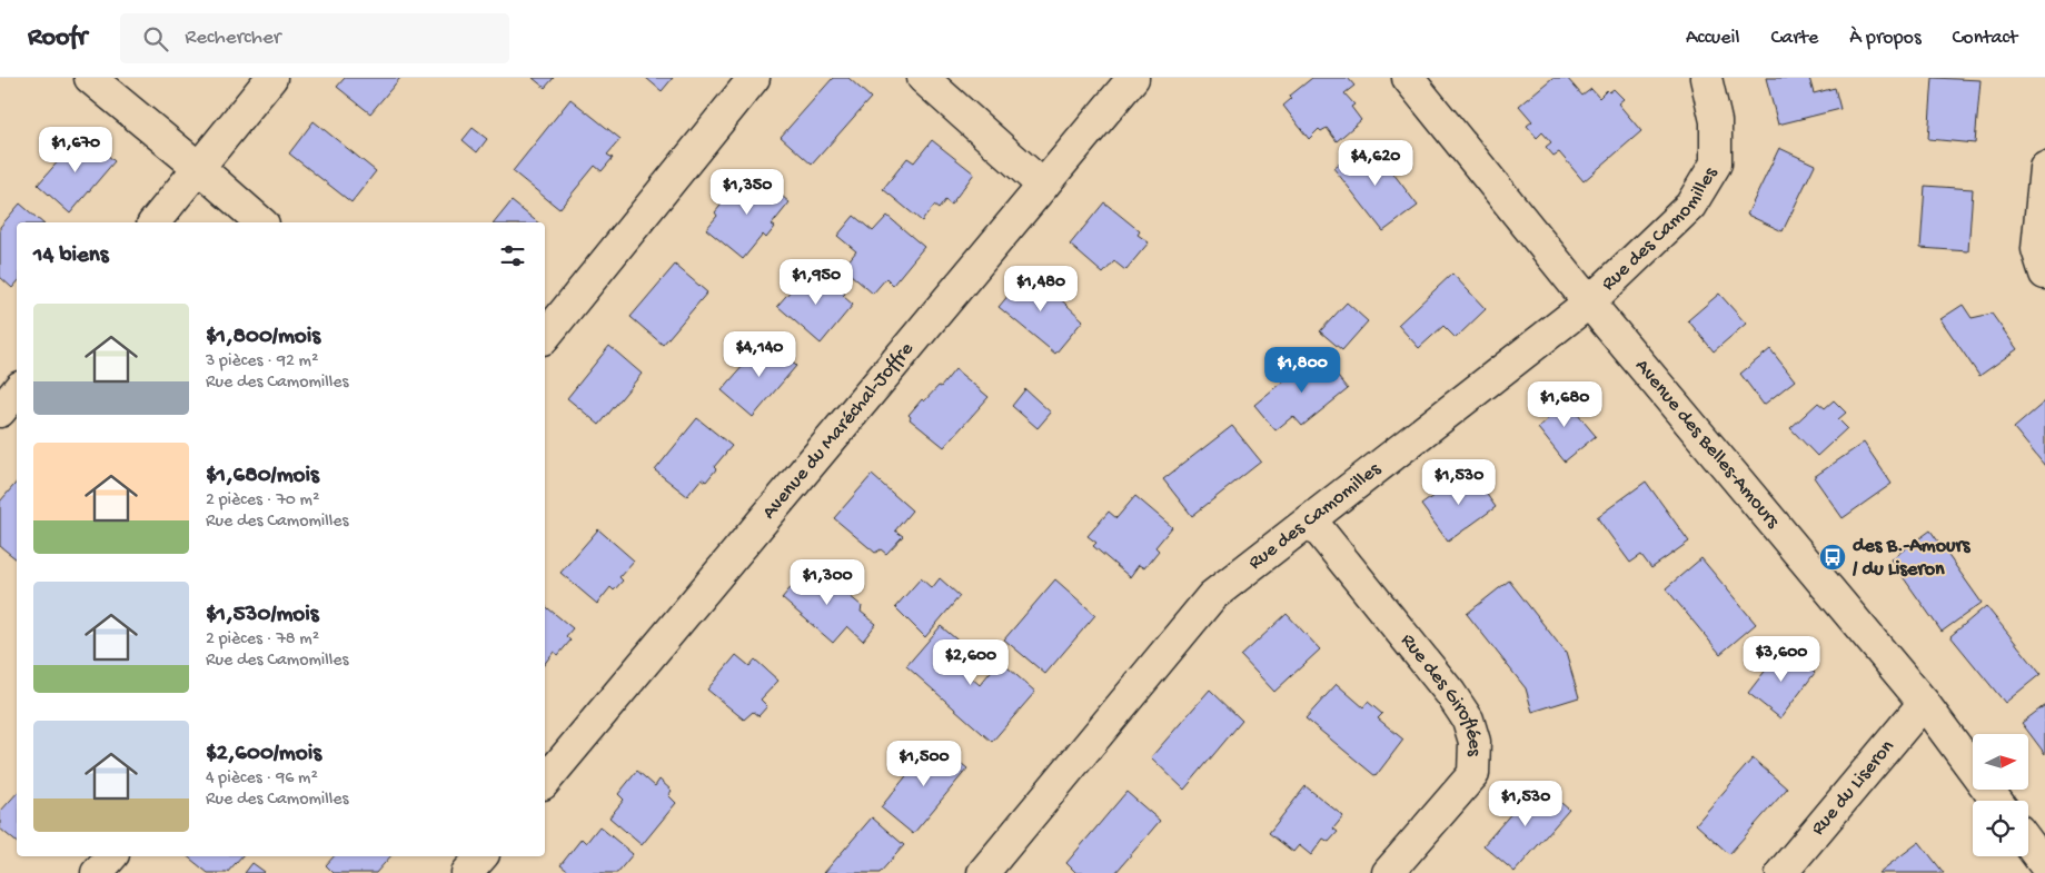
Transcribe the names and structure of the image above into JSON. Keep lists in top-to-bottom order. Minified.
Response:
{"streets":{"street":["Rue des Camomilles","Avenue du Maréchal-Joffre","Avenue des Belles-Amours","Rue des Giroflées","Rue du Liseron"]},"crossings":[["Rue des Camomilles","Avenue des Belles-Amours"],["Rue des Camomilles","Rue des Giroflées"],["Avenue des Belles-Amours","Rue du Liseron"]],"places":{"bus stop":["des B.-Amours / du Liseron"]},"north":"right","page":{"header":"Roofr","search":"Rechercher","nav":["Accueil","Carte","À propos","Contact"],"price":["$1,670","$4,620","$1,350","$1,950","$1,480","$4,140","$1,800","$1,680","$1,530","$1,300","$3,600","$2,600","$1,500","$1,530"],"heading":"14 biens","list":[{"name":"$1,800/mois","note":"3 pièces · 92 m² · Rue des Camomilles"},{"name":"$1,680/mois","note":"2 pièces · 70 m² · Rue des Camomilles"},{"name":"$1,530/mois","note":"2 pièces · 78 m² · Rue des Camomilles"},{"name":"$2,600/mois","note":"4 pièces · 96 m² · Rue des Camomilles"}]}}
